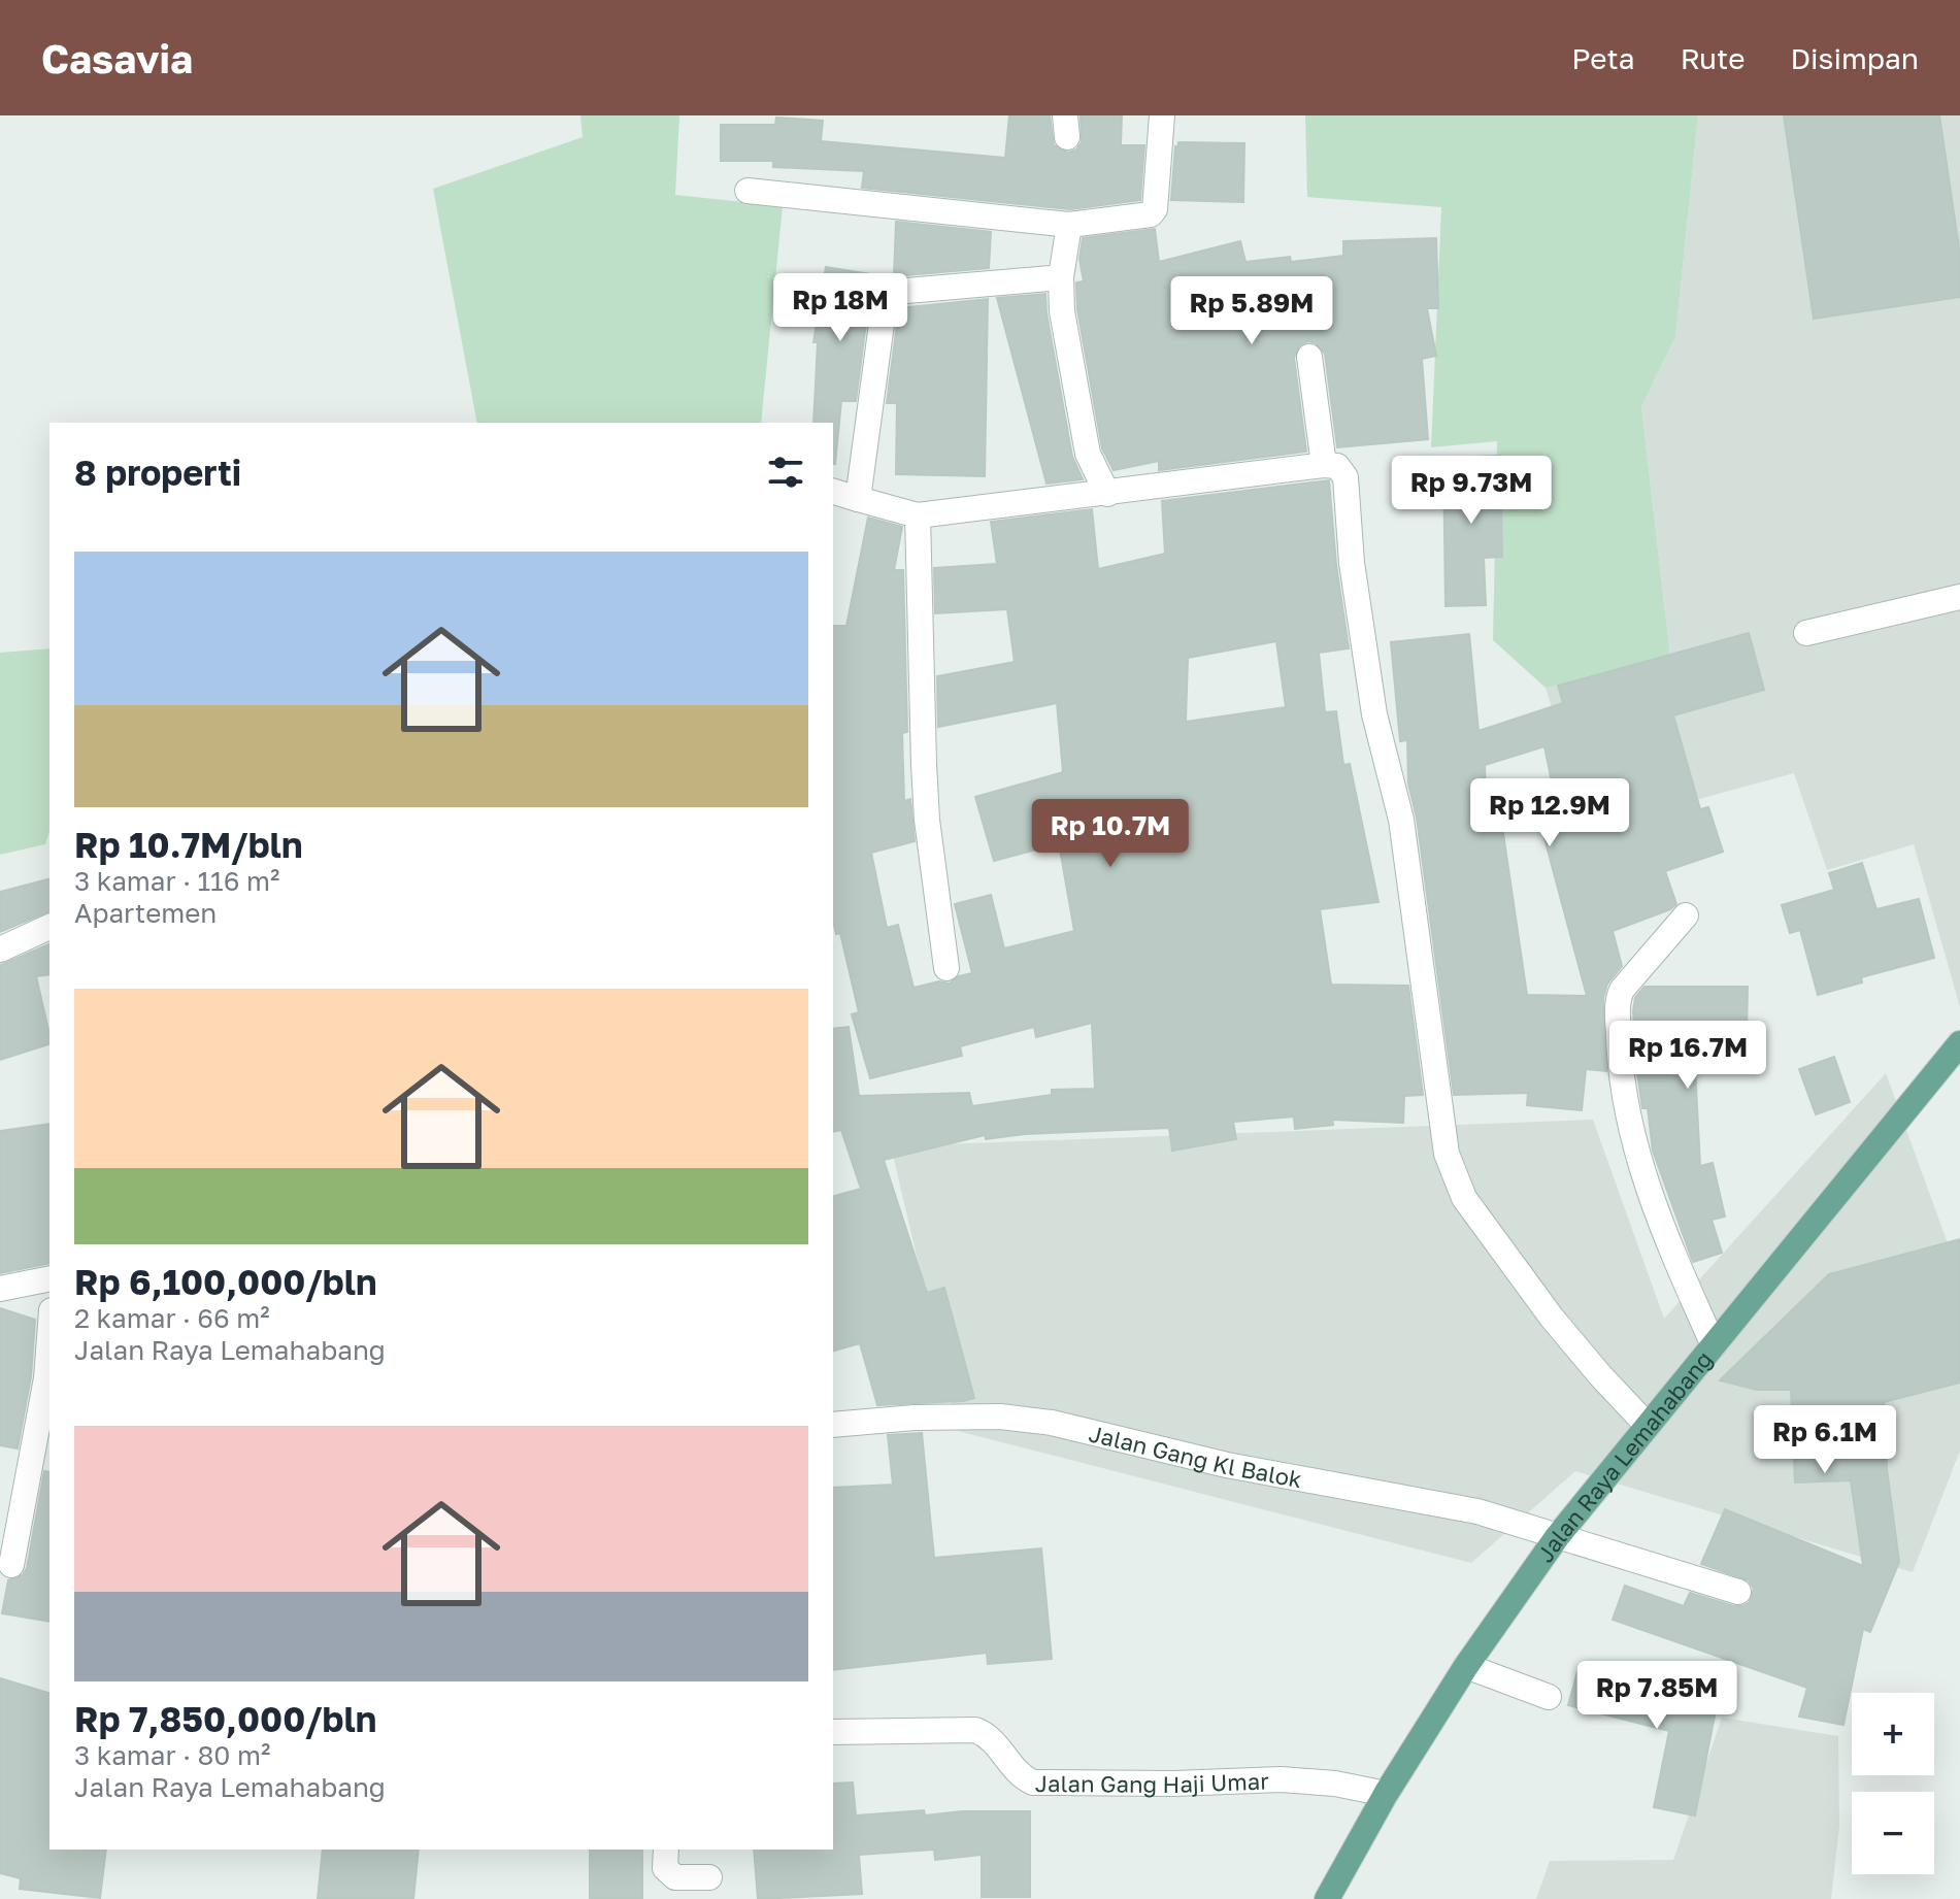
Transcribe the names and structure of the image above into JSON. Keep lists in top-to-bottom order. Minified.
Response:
{"streets":{"main road":["Jalan Raya Lemahabang"],"street":["Jalan Gang Kl Balok","Jalan Gang Haji Umar"]},"crossings":[["Jalan Gang Kl Balok","Jalan Raya Lemahabang"],["Jalan Raya Lemahabang","Jalan Gang Haji Umar"]],"page":{"header":"Casavia","nav":["Peta","Rute","Disimpan"],"price":["Rp 18M","Rp 5.89M","Rp 9.73M","Rp 12.9M","Rp 10.7M","Rp 16.7M","Rp 6.1M","Rp 7.85M"],"heading":"8 properti","list":[{"name":"Rp 10.7M/bln","note":"3 kamar · 116 m² · Apartemen"},{"name":"Rp 6,100,000/bln","note":"2 kamar · 66 m² · Jalan Raya Lemahabang"},{"name":"Rp 7,850,000/bln","note":"3 kamar · 80 m² · Jalan Raya Lemahabang"}],"map_buttons":["+","−"]}}
